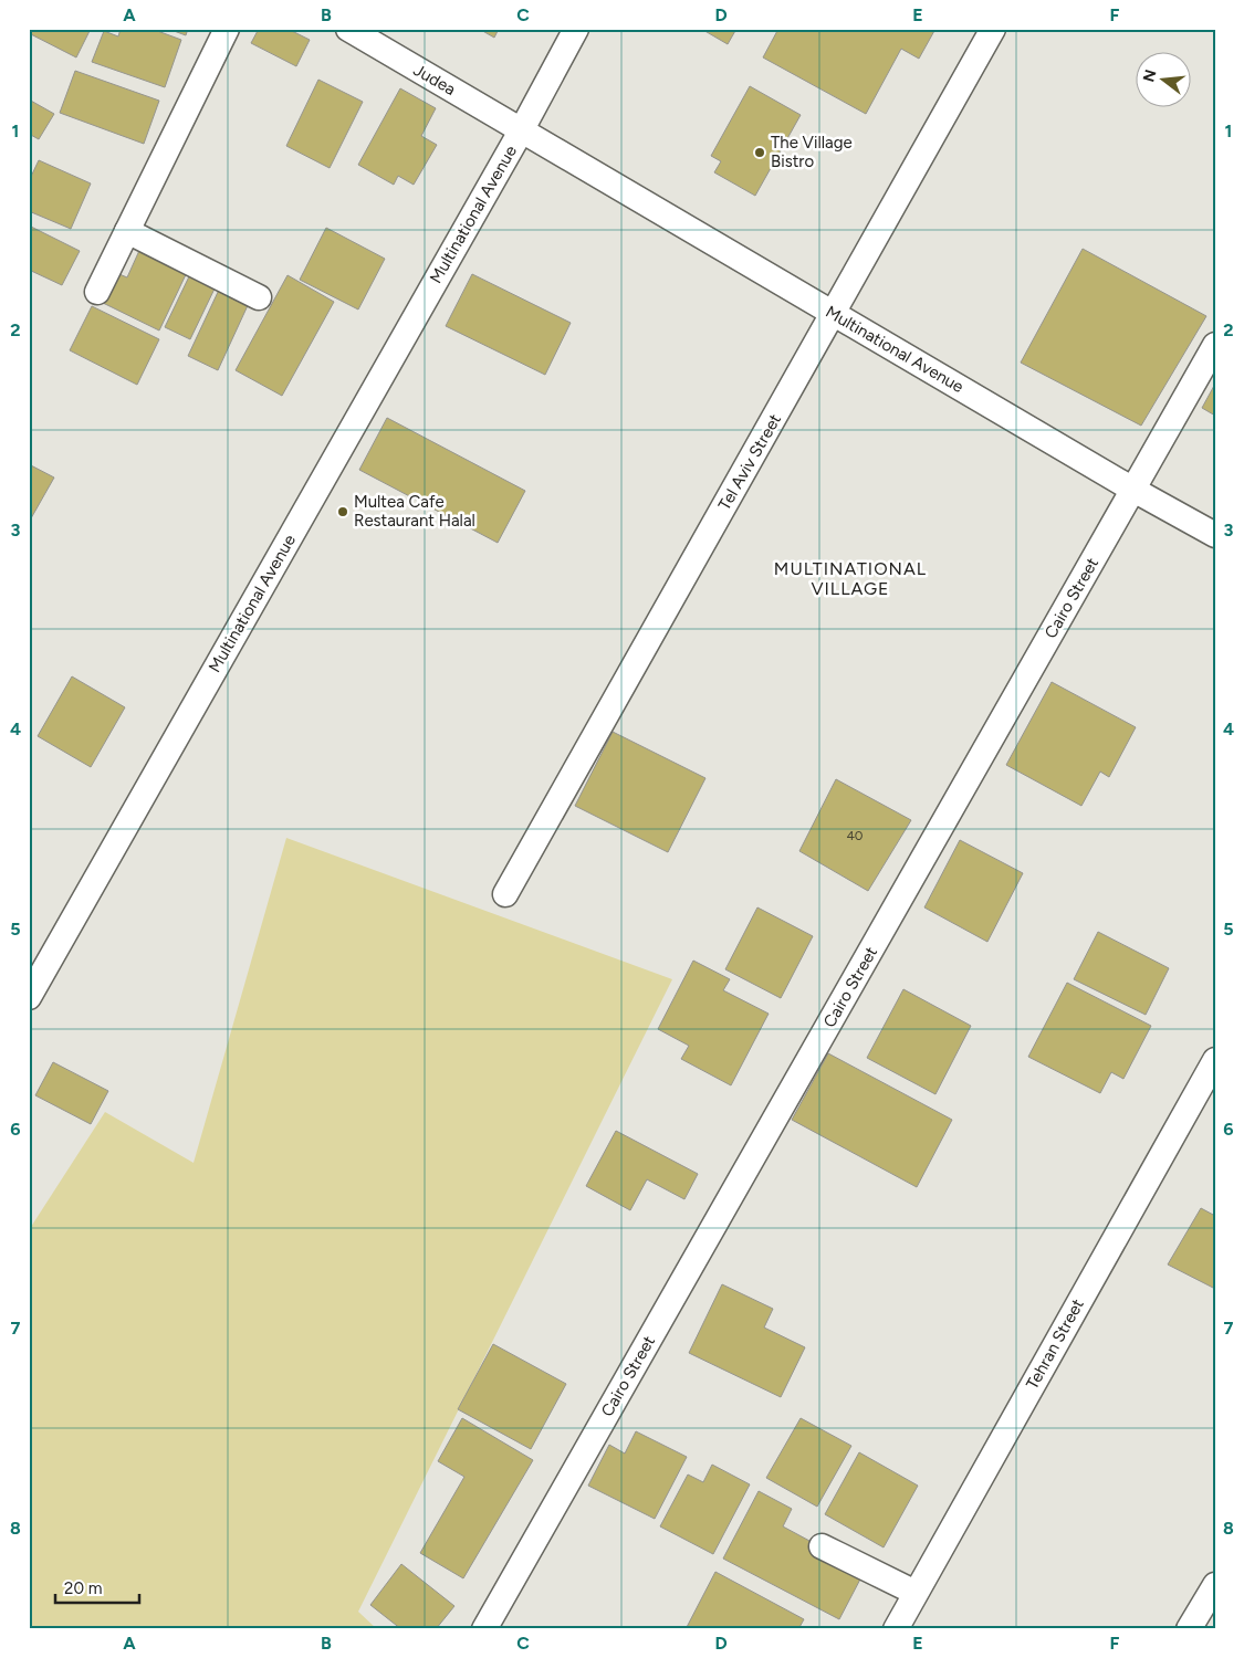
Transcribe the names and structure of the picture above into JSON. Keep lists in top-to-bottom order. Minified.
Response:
{"streets":{"street":["Judea","Multinational Avenue","Tel Aviv Street","Cairo Street","Tehran Street"]},"crossings":[["Judea","Multinational Avenue"],["Multinational Avenue","Tel Aviv Street"],["Multinational Avenue","Cairo Street"]],"districts":["MULTINATIONAL VILLAGE"],"places":["The Village Bistro","Multea Cafe Restaurant Halal"],"house_numbers":["40"],"scale_bar":"20 m","north":"left","grid":{"columns":["A","B","C","D","E","F"],"rows":["1","2","3","4","5","6","7","8"]}}
